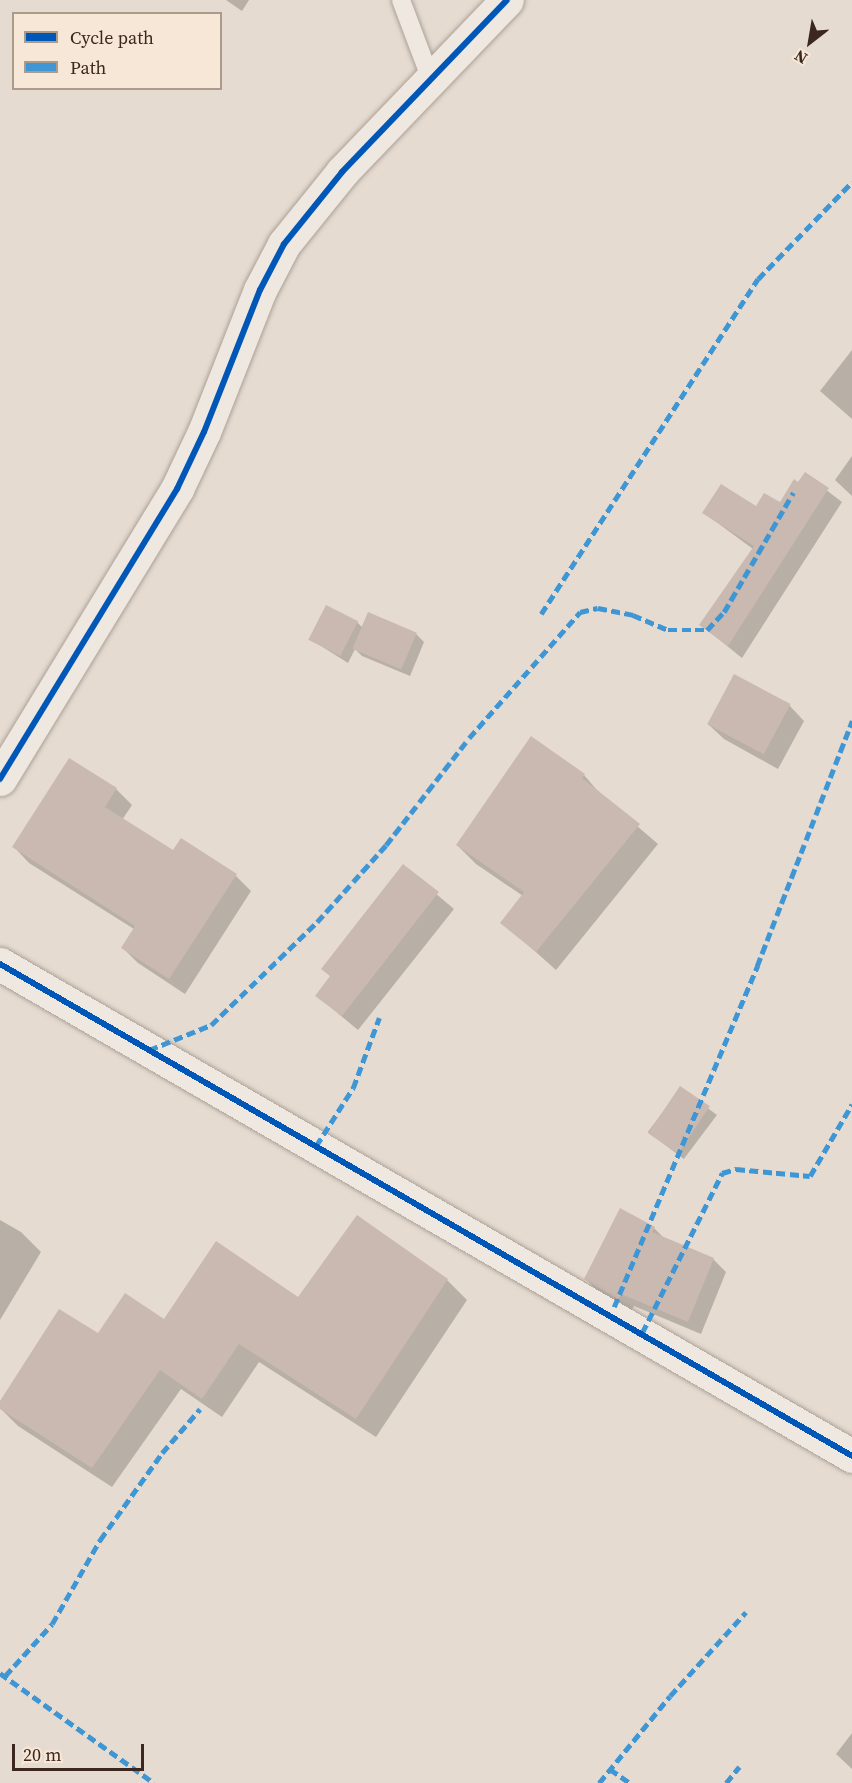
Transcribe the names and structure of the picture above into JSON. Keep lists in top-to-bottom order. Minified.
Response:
{"legend":["Cycle path","Path"],"scale_bar":"20 m","north":"bottom left"}
